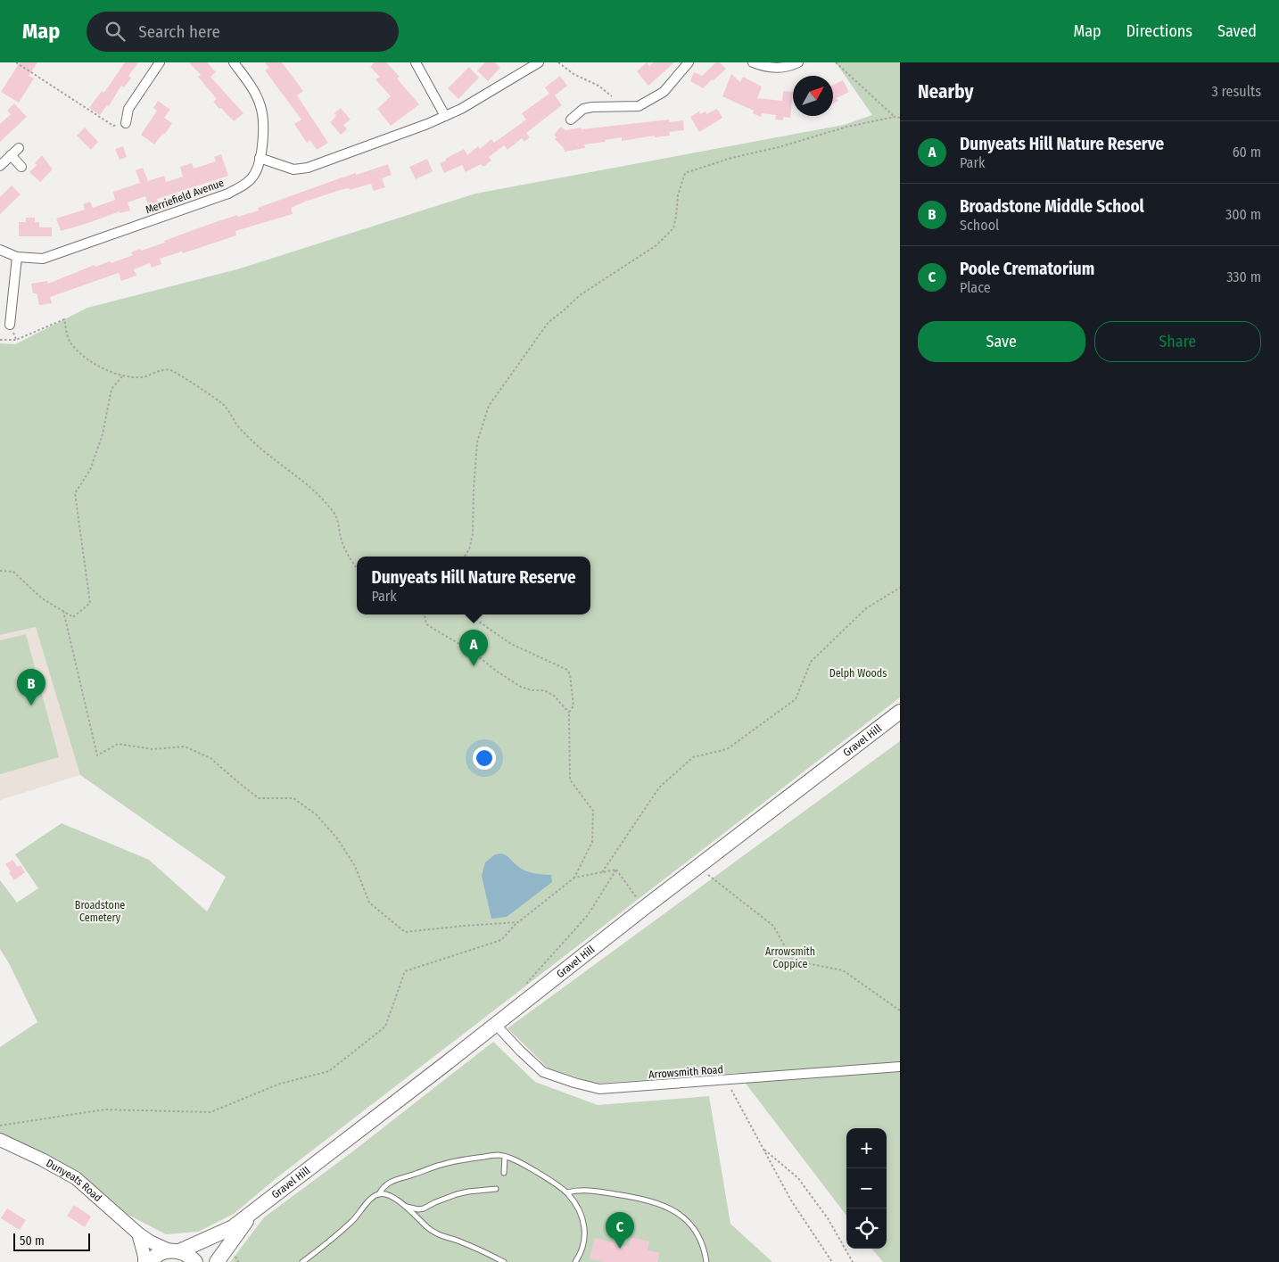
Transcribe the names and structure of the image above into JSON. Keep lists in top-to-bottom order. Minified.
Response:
{"streets":{"main road":["Gravel Hill"],"street":["Merriefield Avenue","Arrowsmith Road","Dunyeats Road"]},"crossings":[["Gravel Hill","Arrowsmith Road"],["Gravel Hill","Dunyeats Road"]],"parks":["Delph Woods","Broadstone Cemetery","Arrowsmith Coppice"],"scale_bar":"50 m","north":"top right","page":{"header":"Map","search":"Search here","nav":["Map","Directions","Saved"],"heading":["Nearby","3 results"],"list":[{"mark":"A","name":"Dunyeats Hill Nature Reserve","note":"Park","value":"60 m"},{"mark":"B","name":"Broadstone Middle School","note":"School","value":"300 m"},{"mark":"C","name":"Poole Crematorium","note":"Place","value":"330 m"}],"buttons":["Save","Share"],"popup":["Dunyeats Hill Nature Reserve","Park"],"pins":["A","B","C"],"map_buttons":["+","−"],"scale":"50 m"}}
